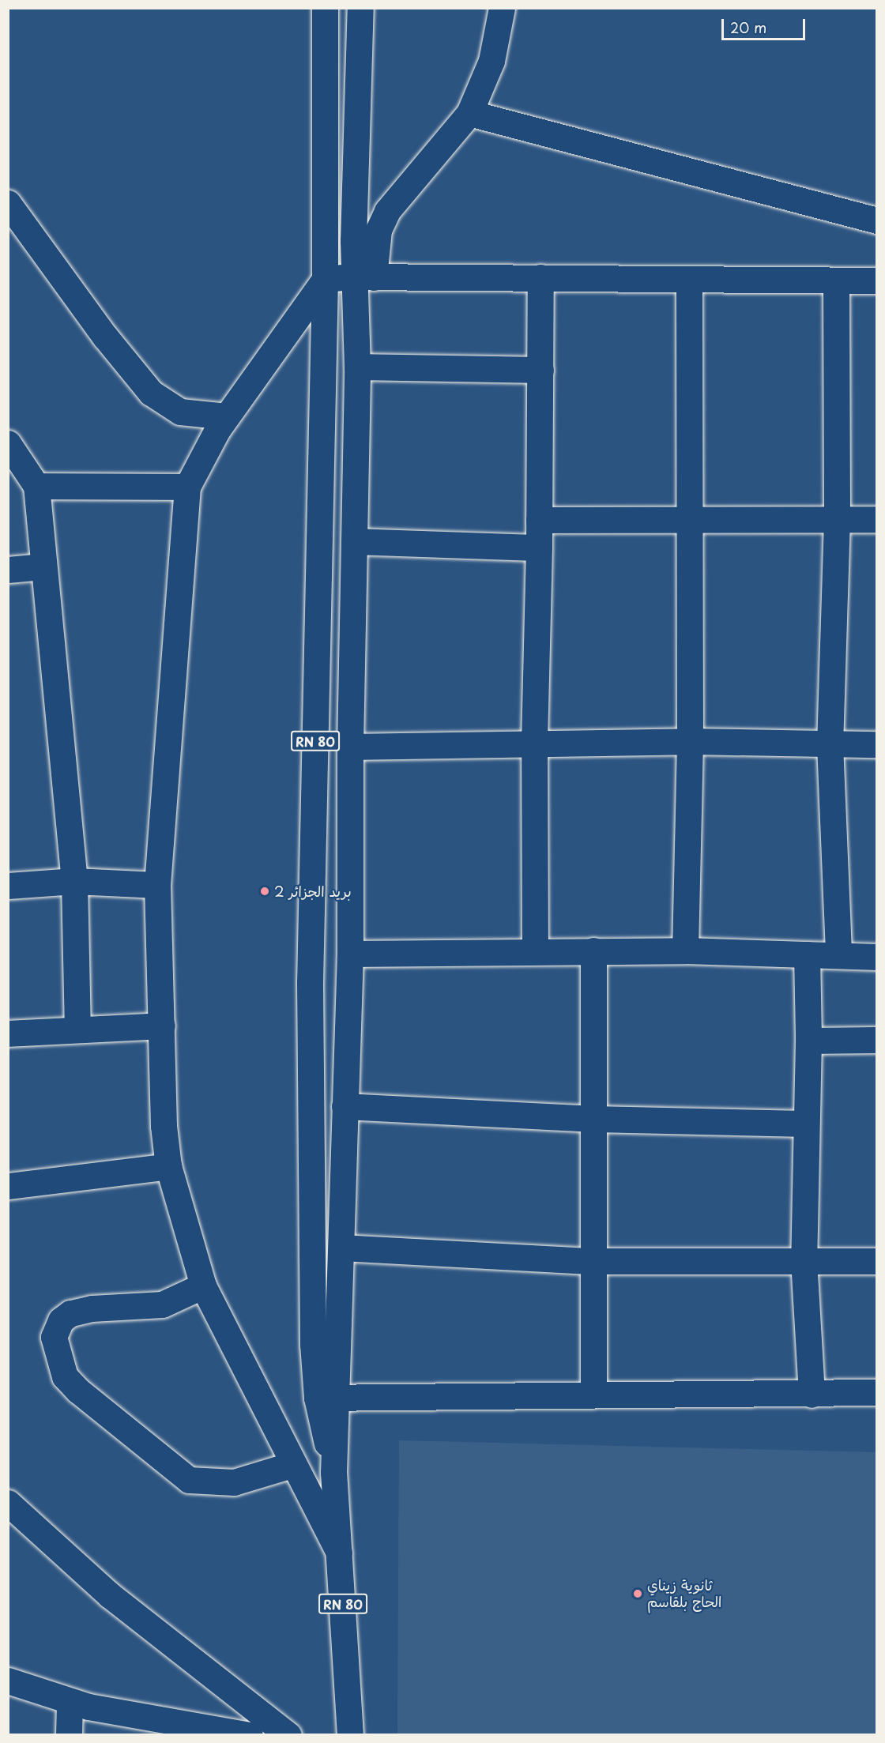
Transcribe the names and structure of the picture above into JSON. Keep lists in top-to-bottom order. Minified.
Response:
{"streets":{"street":["RN 80"]},"places":["بريد الجزائر 2","ثانوية زيناي الحاج بلقاسم"],"scale_bar":"20 m"}
